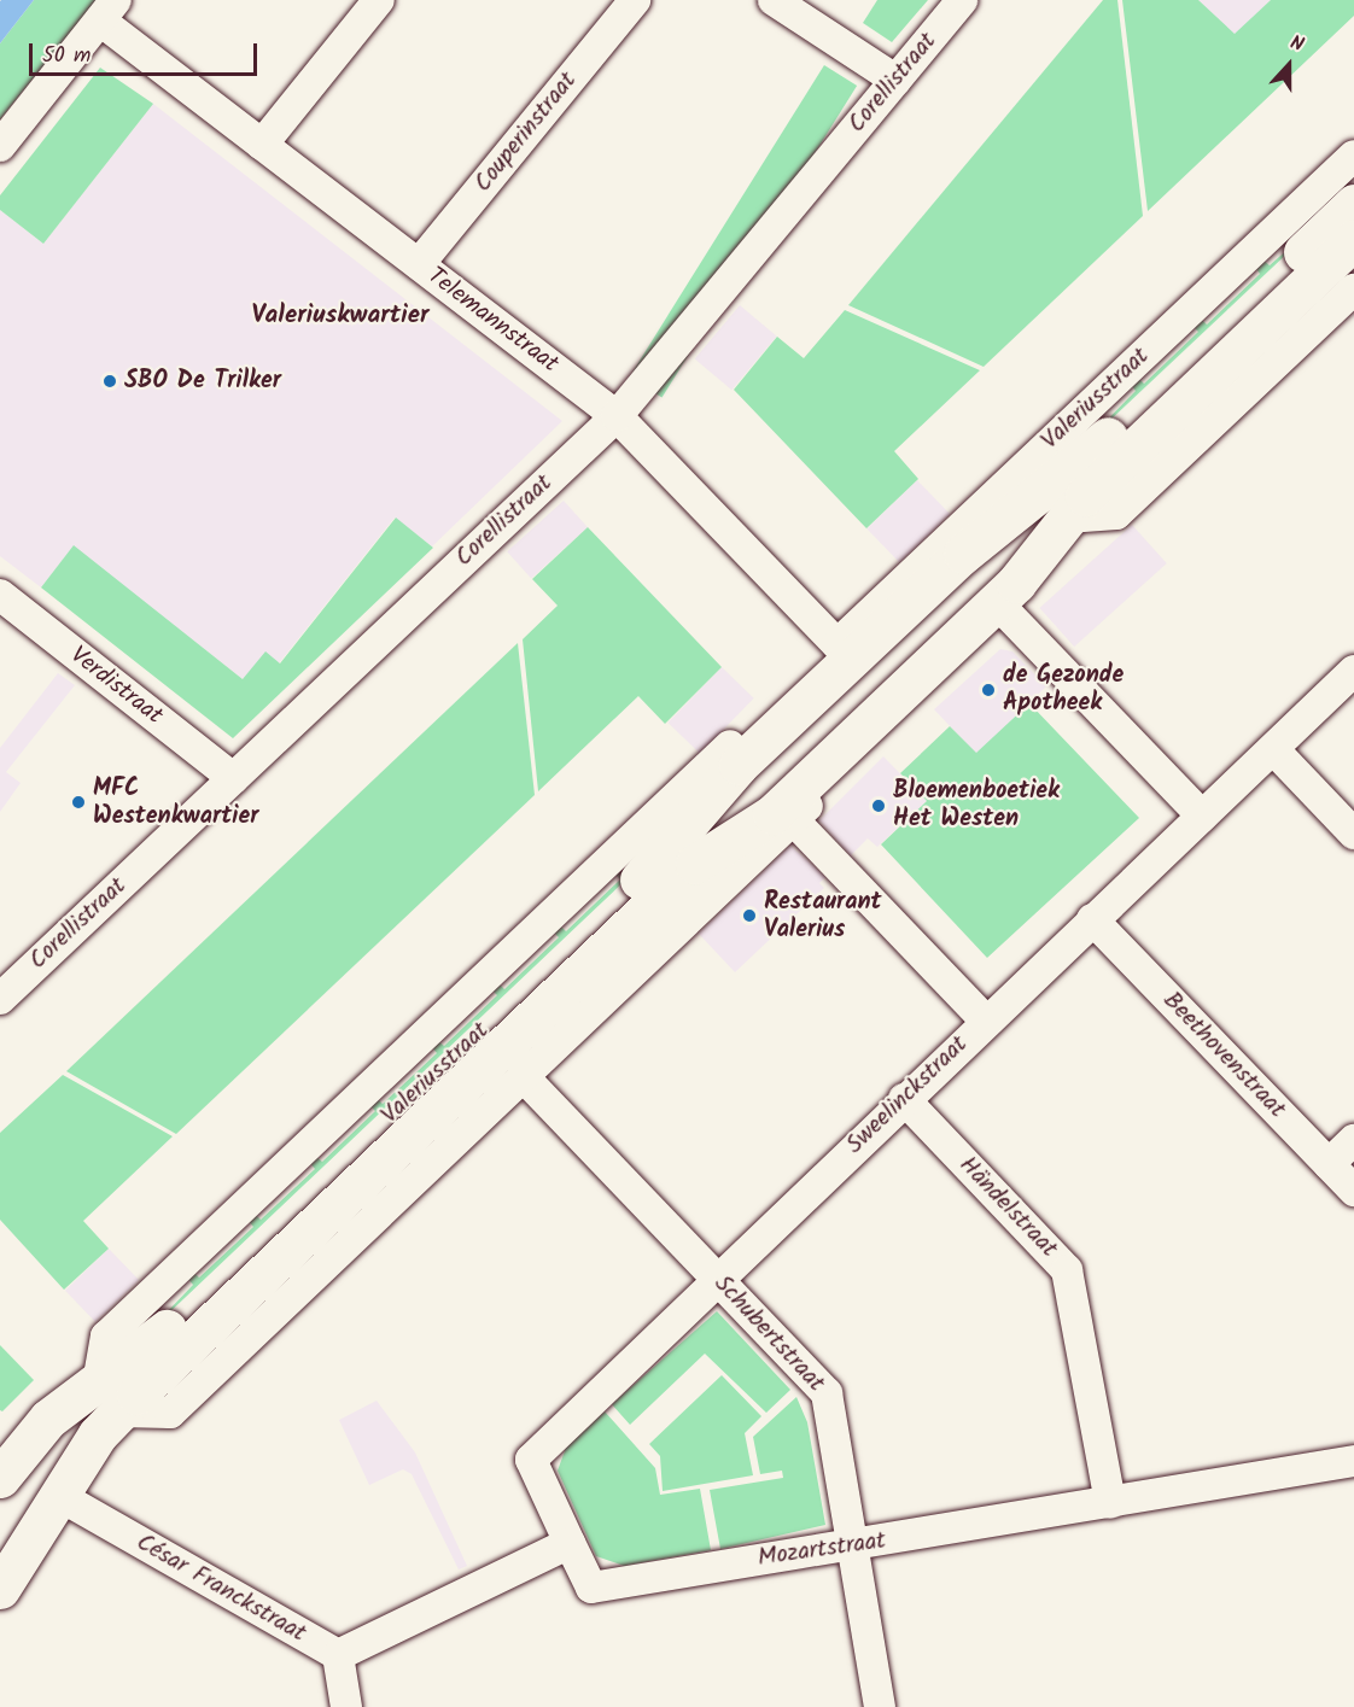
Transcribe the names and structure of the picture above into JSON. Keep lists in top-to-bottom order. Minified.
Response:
{"streets":{"main road":["Valeriusstraat"],"street":["Corellistraat","Couperinstraat","Telemannstraat","Verdistraat","Beethovenstraat","Sweelinckstraat","Händelstraat","Schubertstraat","Mozartstraat","César Franckstraat"]},"crossings":[["Corellistraat","Telemannstraat"],["Corellistraat","Verdistraat"],["Couperinstraat","Telemannstraat"],["Telemannstraat","Valeriusstraat"],["Valeriusstraat","Schubertstraat"],["Valeriusstraat","César Franckstraat"],["Beethovenstraat","Sweelinckstraat"],["Sweelinckstraat","Händelstraat"],["Sweelinckstraat","Schubertstraat"],["Sweelinckstraat","Mozartstraat"],["Händelstraat","Mozartstraat"],["Schubertstraat","Mozartstraat"]],"districts":["Valeriuskwartier"],"places":["SBO De Trilker","de Gezonde Apotheek","MFC Westenkwartier","Bloemenboetiek Het Westen","Restaurant Valerius"],"scale_bar":"50 m","north":"top"}
